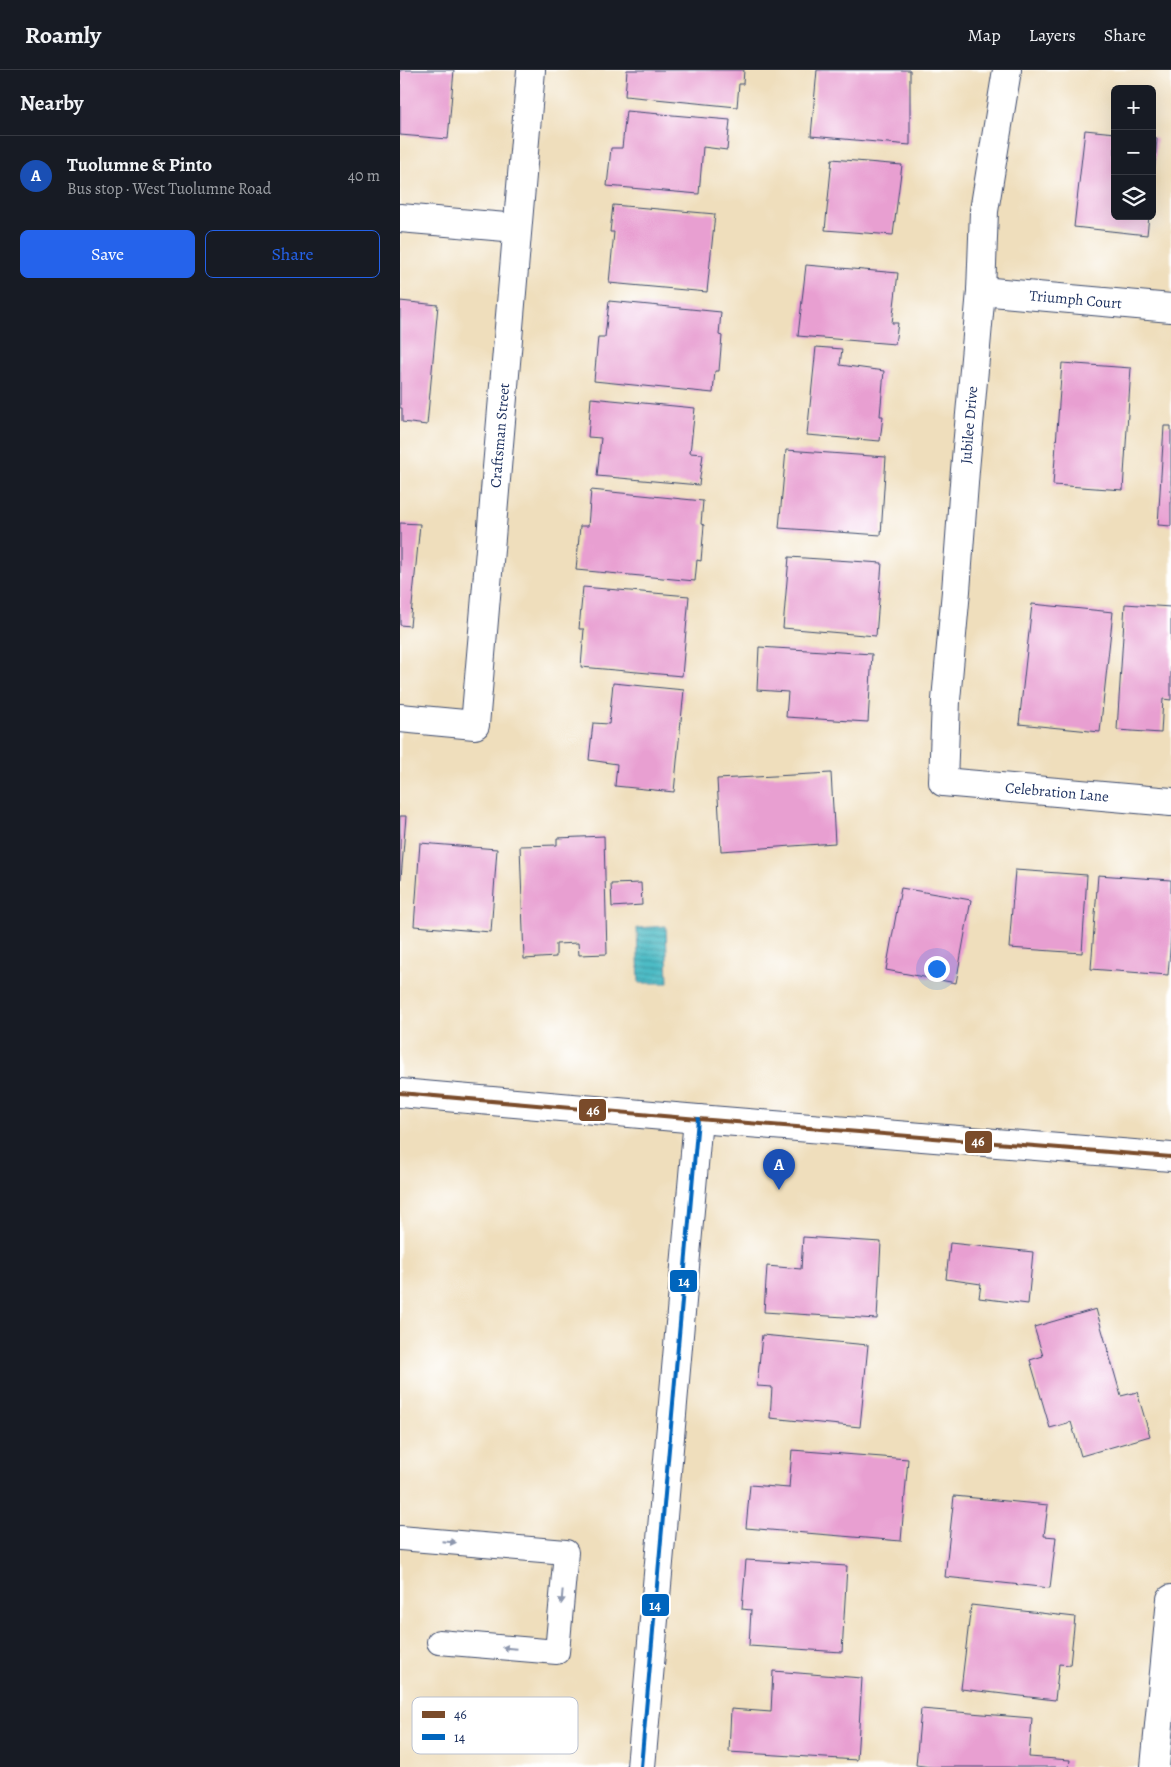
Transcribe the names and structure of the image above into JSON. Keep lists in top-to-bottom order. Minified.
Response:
{"streets":{"street":["Triumph Court","Jubilee Drive","Craftsman Street","Celebration Lane"]},"crossings":[["Triumph Court","Jubilee Drive"],["Jubilee Drive","Celebration Lane"]],"lines":["transit line 46","transit line 14"],"legend":["46","14"],"page":{"header":"Roamly","nav":["Map","Layers","Share"],"heading":"Nearby","map_buttons":["+","−"],"list":[{"mark":"A","name":"Tuolumne & Pinto","note":"Bus stop · West Tuolumne Road","value":"40 m"}],"buttons":["Save","Share"],"pins":"A"}}
